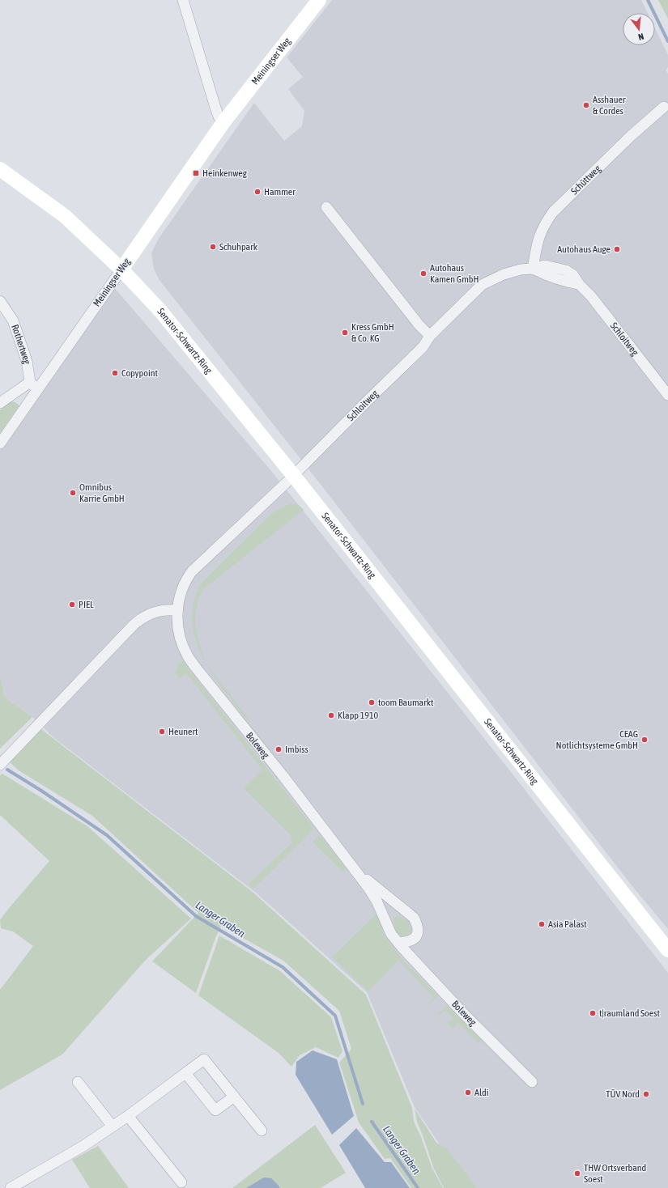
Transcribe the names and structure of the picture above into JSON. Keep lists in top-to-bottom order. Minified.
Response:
{"streets":{"main road":["Meiningser Weg","Senator-Schwartz-Ring"],"street":["Schüttweg","Schloitweg","Rothertweg","Boleweg"]},"crossings":[["Meiningser Weg","Senator-Schwartz-Ring"],["Meiningser Weg","Rothertweg"],["Schüttweg","Schloitweg"],["Schloitweg","Senator-Schwartz-Ring"],["Schloitweg","Boleweg"],["Senator-Schwartz-Ring","Boleweg"]],"water":["Langer Graben"],"places":{"other":["Asshauer & Cordes","Hammer","Schuhpark","Autohaus Auge","Autohaus Kamen GmbH","Kress GmbH & Co. KG","Copypoint","Omnibus Karrie GmbH","PIEL","toom Baumarkt","Klapp 1910","Heunert","CEAG Notlichtsysteme GmbH","Imbiss","Asia Palast","t|raumland Soest","Aldi","TÜV Nord","THW Ortsverband Soest"],"transit":["Heinkenweg"]},"north":"bottom"}
